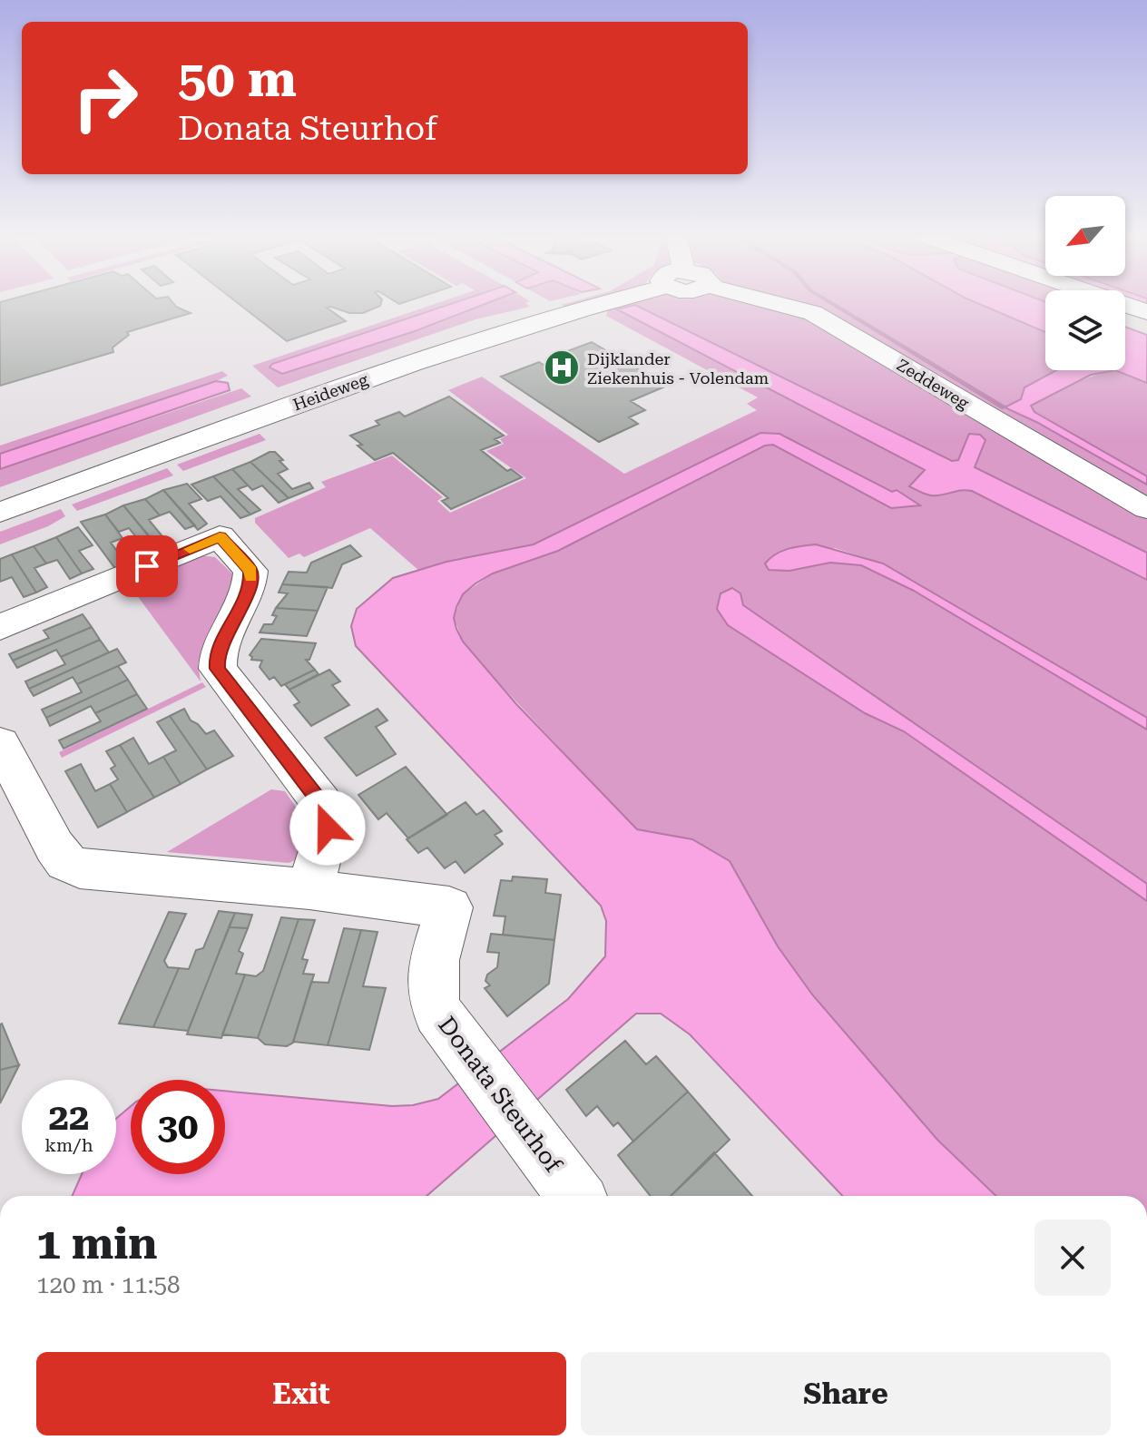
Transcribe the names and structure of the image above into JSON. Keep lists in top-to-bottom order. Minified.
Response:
{"streets":{"street":["Zeddeweg","Heideweg","Donata Steurhof"]},"places":{"hospital":["Dijklander Ziekenhuis - Volendam"]},"north":"bottom left","page":{"turn":["50 m","Donata Steurhof"],"speed":"22 km/h","limit":"30","heading":["1 min","120 m · 11:58"],"buttons":["Exit","Share"]}}
